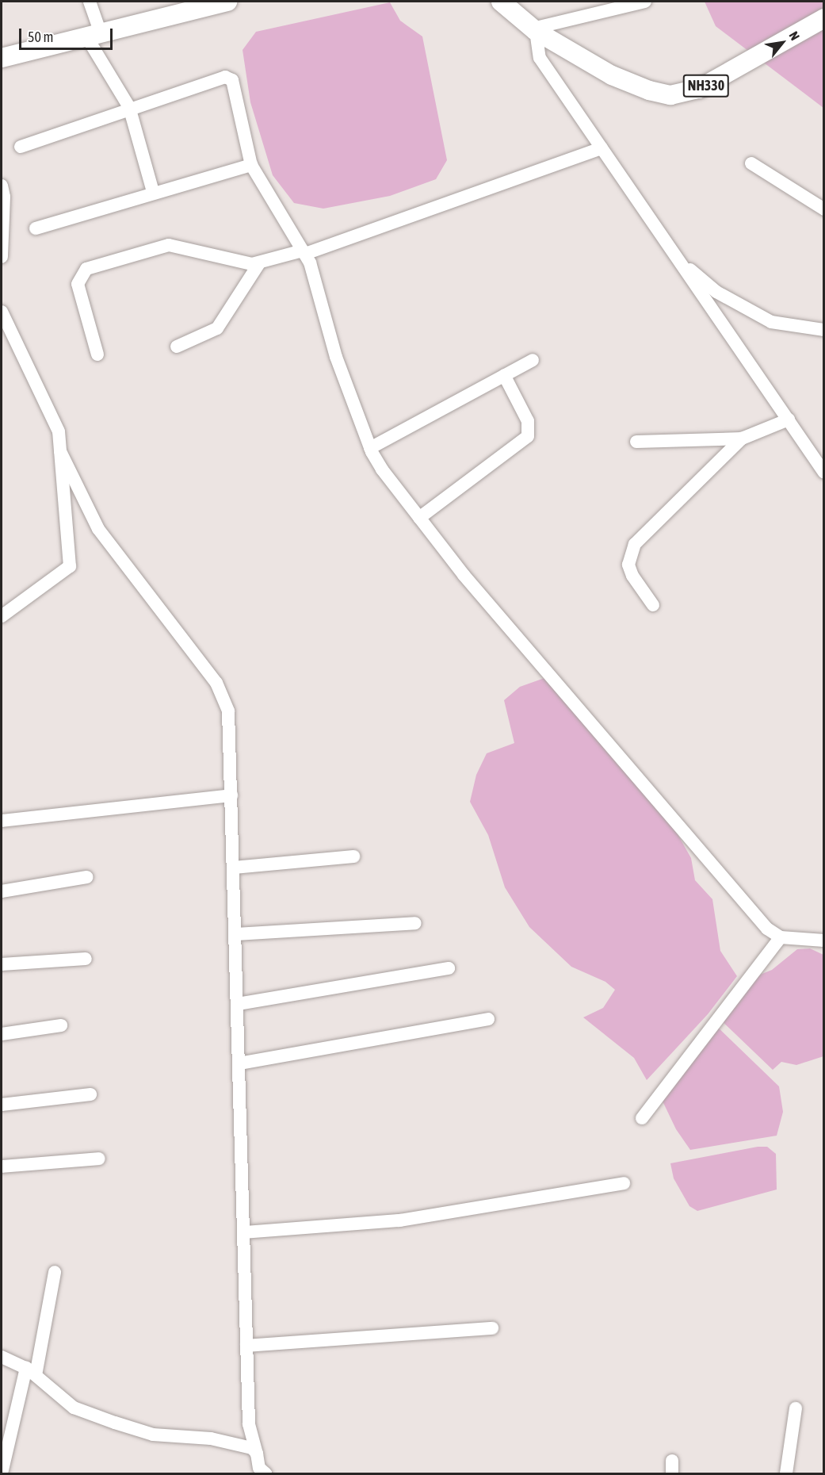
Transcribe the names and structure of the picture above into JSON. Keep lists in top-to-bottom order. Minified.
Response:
{"streets":{"highway":["NH330"]},"scale_bar":"50 m","north":"top right"}
